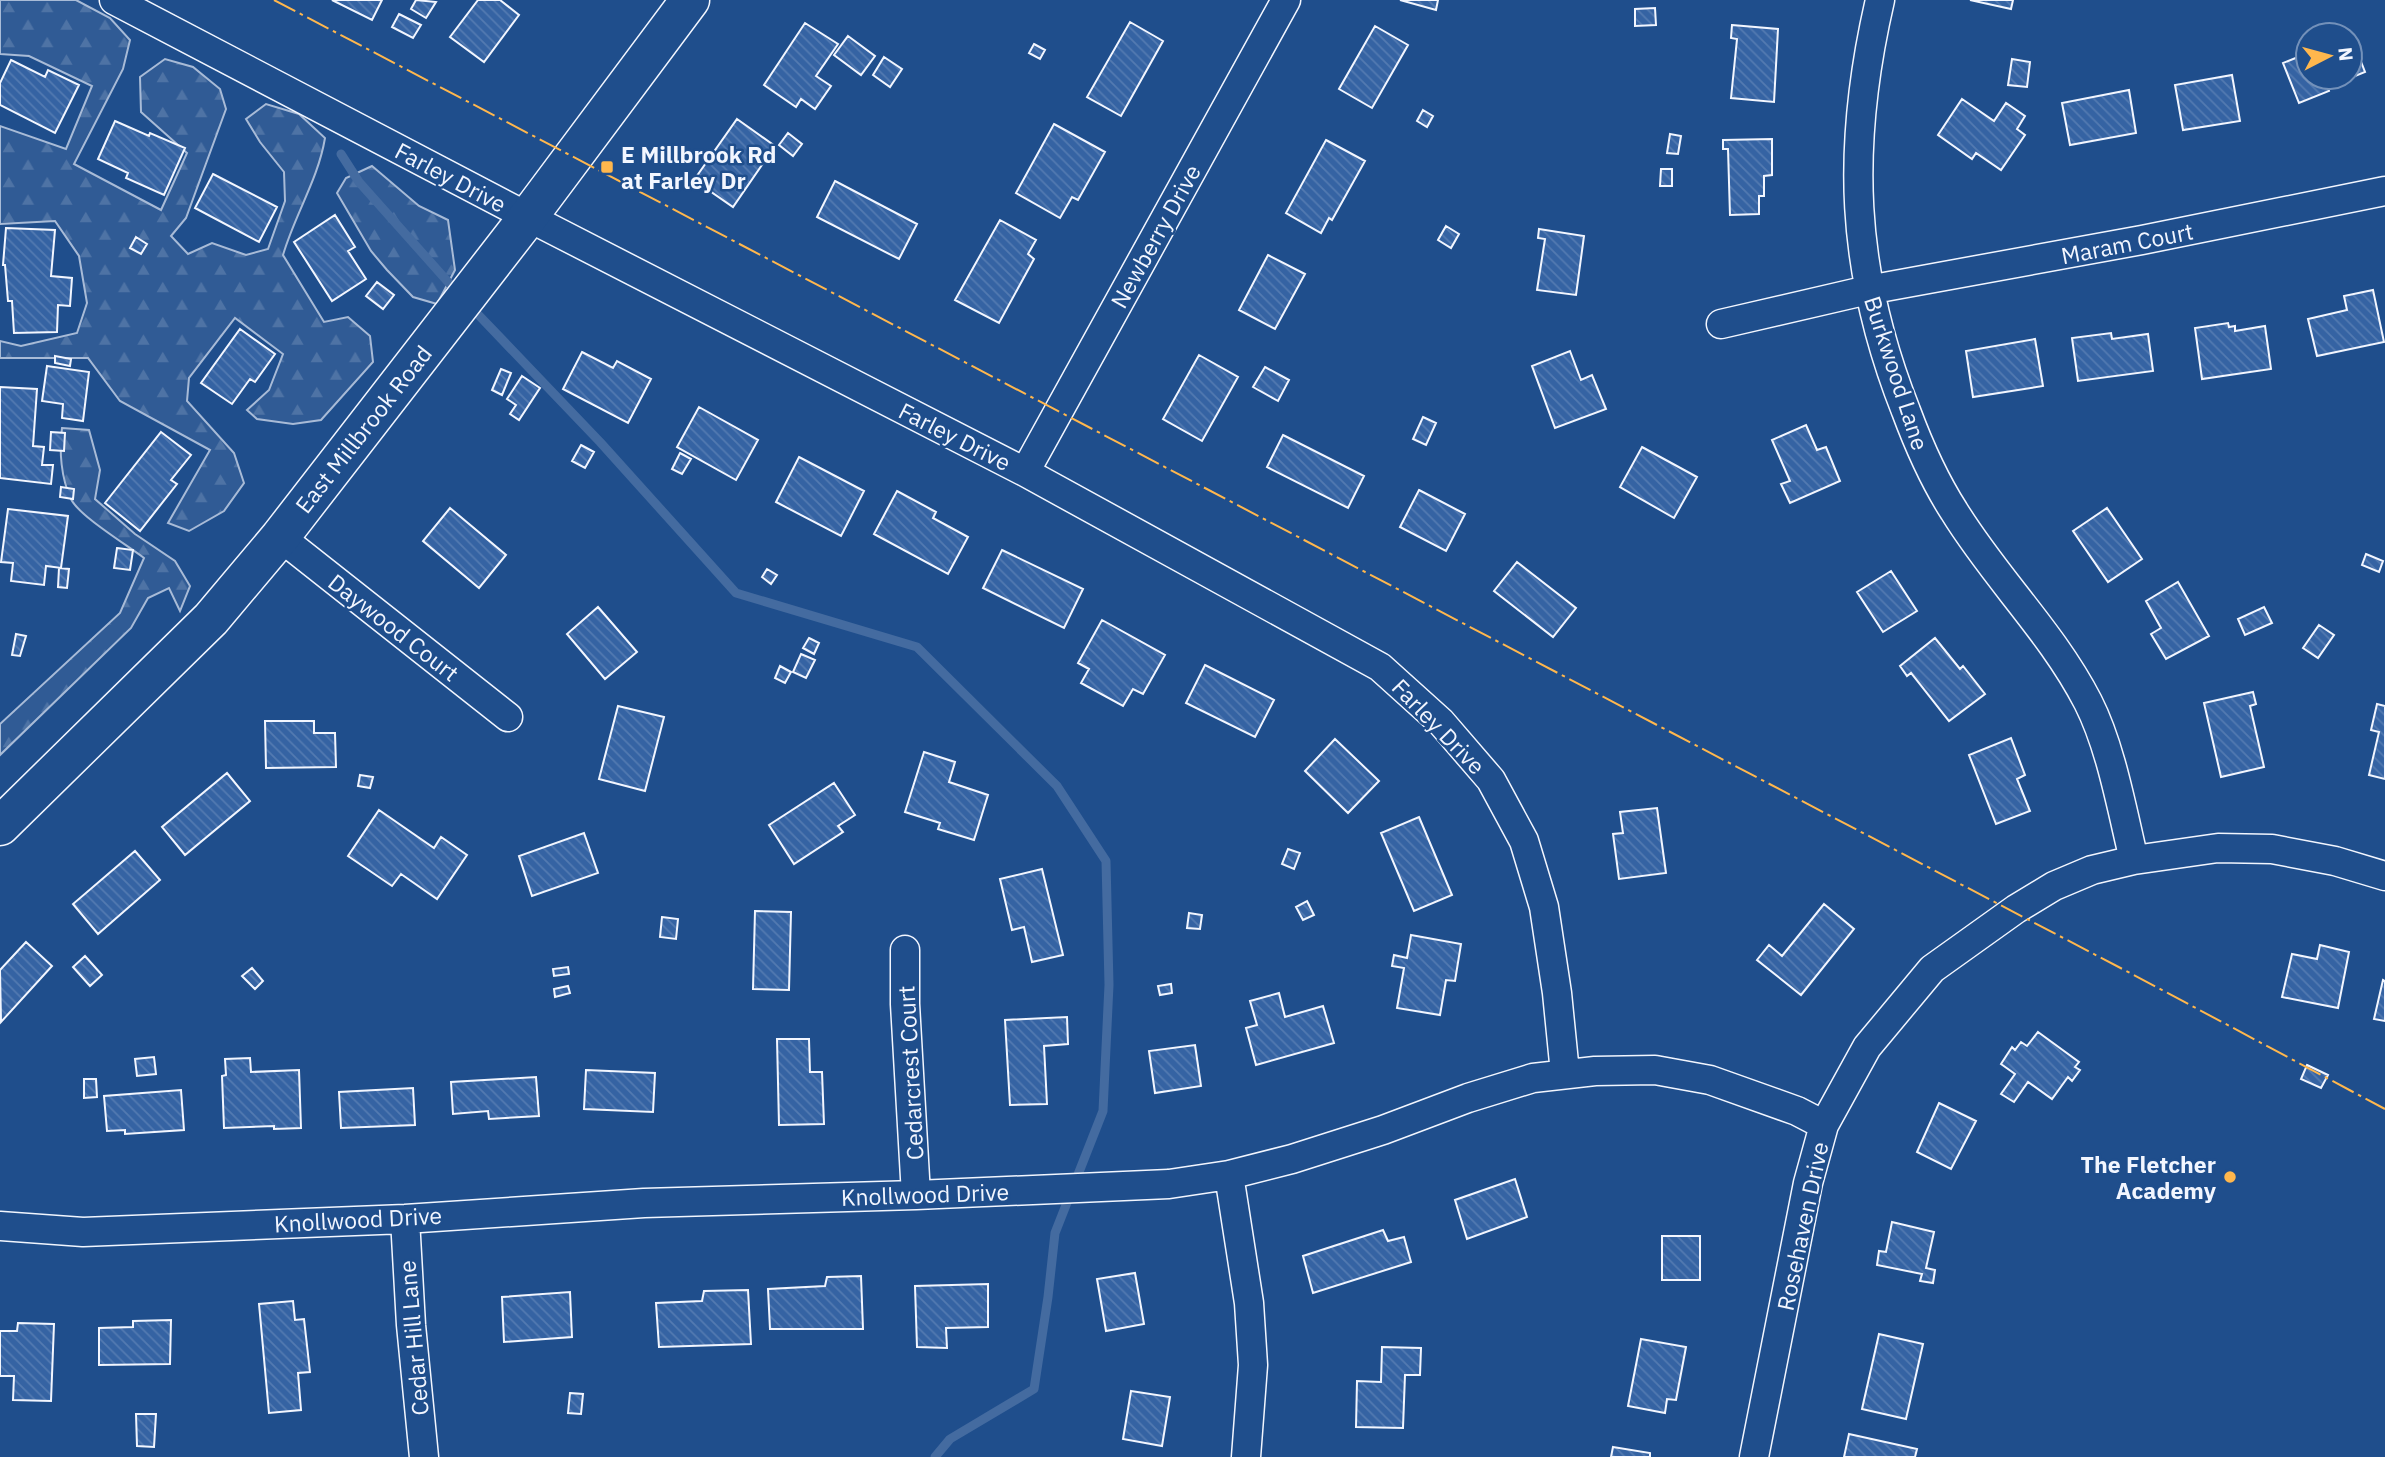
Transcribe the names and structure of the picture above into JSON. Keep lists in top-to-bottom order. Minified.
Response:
{"streets":{"main road":["East Millbrook Road"],"street":["Farley Drive","Newberry Drive","Maram Court","Burkwood Lane","Daywood Court","Cedarcrest Court","Knollwood Drive","Rosehaven Drive","Cedar Hill Lane"]},"crossings":[["Farley Drive","Newberry Drive"],["Farley Drive","East Millbrook Road"],["Farley Drive","Knollwood Drive"],["Maram Court","Burkwood Lane"],["Burkwood Lane","Rosehaven Drive"],["East Millbrook Road","Daywood Court"],["Cedarcrest Court","Knollwood Drive"],["Knollwood Drive","Rosehaven Drive"],["Knollwood Drive","Cedar Hill Lane"]],"places":{"transit":["E Millbrook Rd at Farley Dr"],"other":["The Fletcher Academy"]},"north":"right"}
